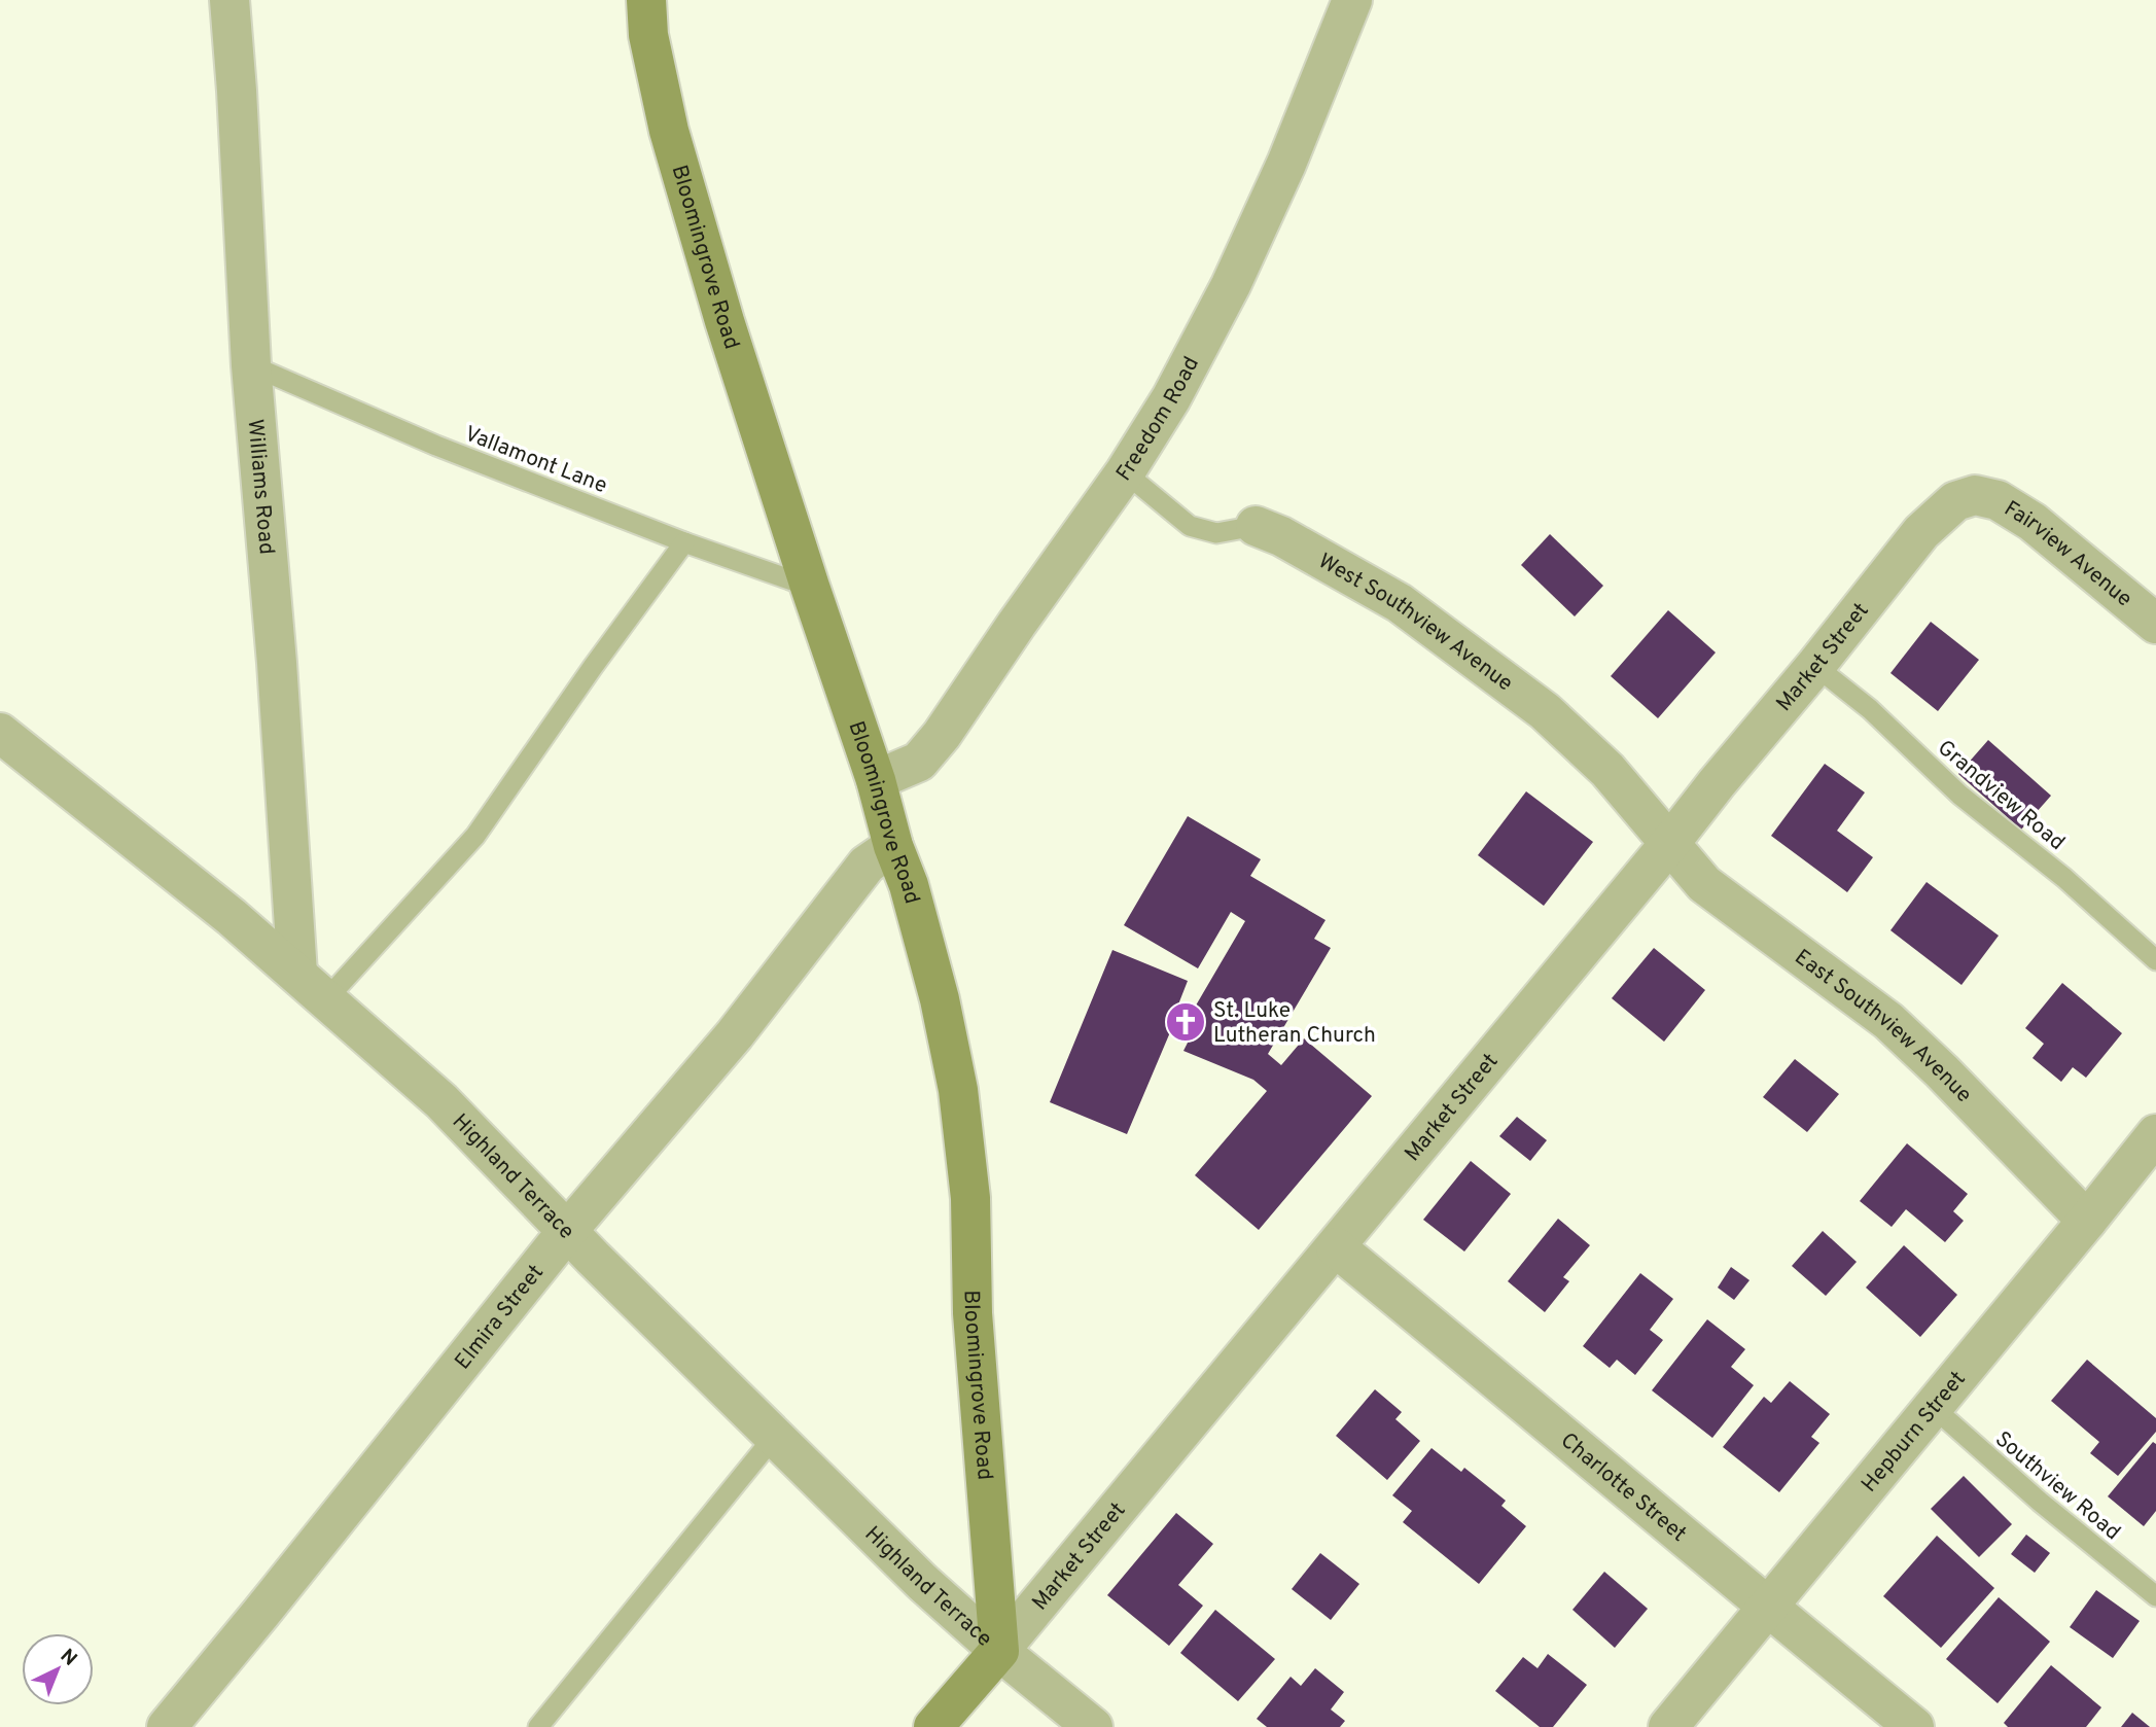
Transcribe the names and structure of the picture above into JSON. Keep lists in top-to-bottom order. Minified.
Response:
{"streets":{"main road":["Bloomingrove Road","Market Street"],"street":["Freedom Road","Williams Road","Fairview Avenue","West Southview Avenue","East Southview Avenue","Highland Terrace","Elmira Street","Hepburn Street","Charlotte Street"],"lane":["Vallamont Lane","Grandview Road","Southview Road"]},"crossings":[["Bloomingrove Road","Freedom Road"],["Bloomingrove Road","Vallamont Lane"],["Bloomingrove Road","Market Street"],["Bloomingrove Road","Highland Terrace"],["Bloomingrove Road","Elmira Street"],["Freedom Road","West Southview Avenue"],["Vallamont Lane","Williams Road"],["Williams Road","Highland Terrace"],["Fairview Avenue","Market Street"],["West Southview Avenue","Market Street"],["West Southview Avenue","East Southview Avenue"],["Market Street","Grandview Road"],["Market Street","East Southview Avenue"],["Market Street","Highland Terrace"],["Market Street","Charlotte Street"],["East Southview Avenue","Hepburn Street"],["Highland Terrace","Elmira Street"],["Hepburn Street","Southview Road"],["Hepburn Street","Charlotte Street"]],"places":{"church":["St. Luke Lutheran Church"]},"north":"top right"}
